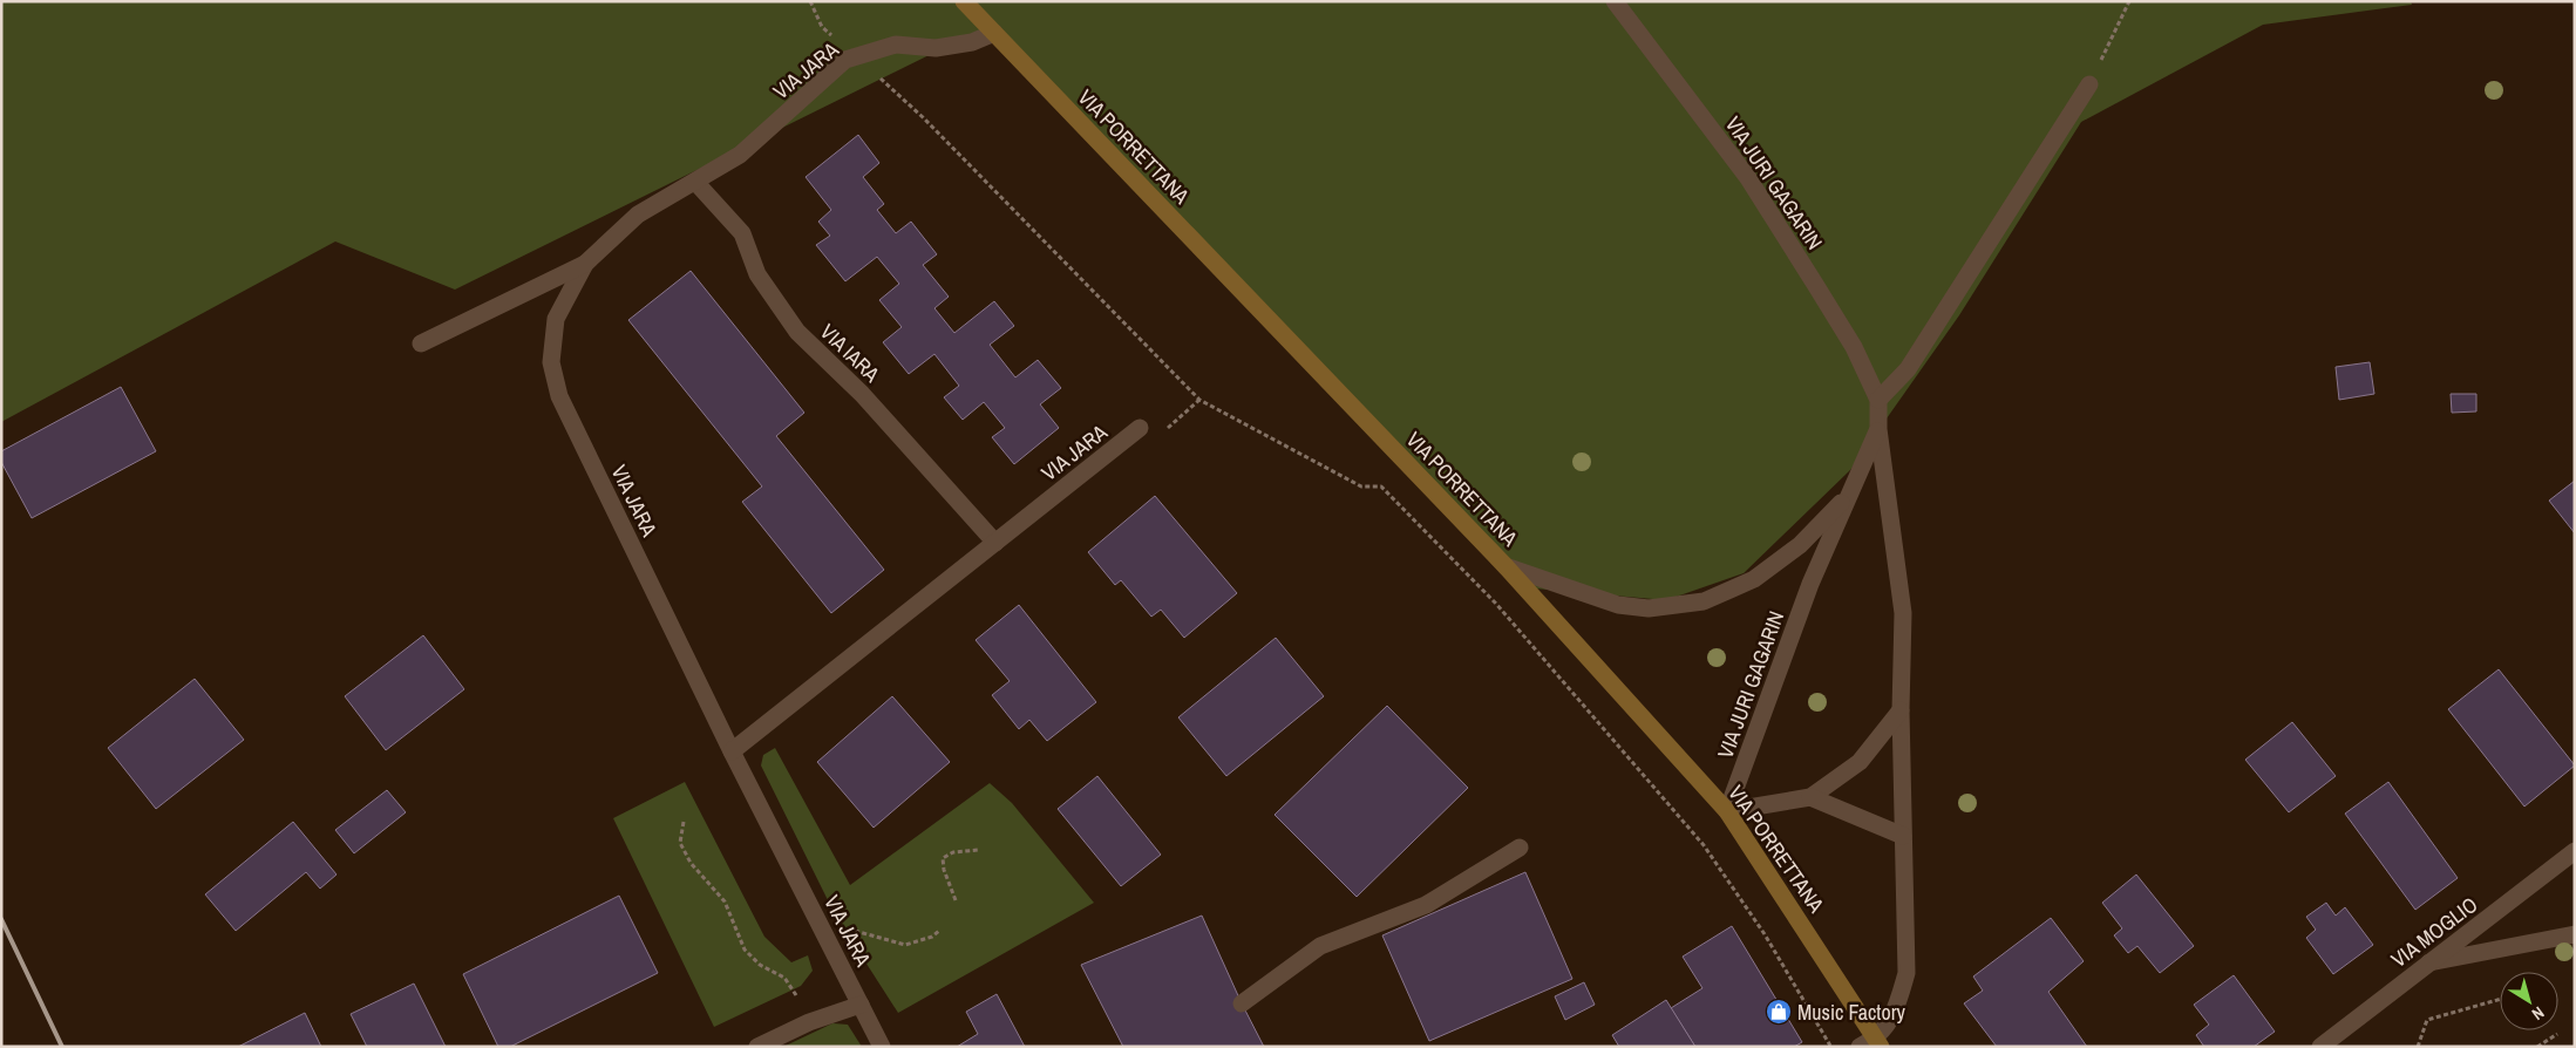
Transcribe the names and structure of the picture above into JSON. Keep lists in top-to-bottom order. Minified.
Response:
{"streets":{"main road":["VIA PORRETTANA"],"street":["VIA JARA","VIA JURI GAGARIN","VIA IARA","VIA MOGLIO"]},"crossings":[["VIA JARA","VIA PORRETTANA"],["VIA JARA","VIA IARA"],["VIA PORRETTANA","VIA JURI GAGARIN"]],"places":{"shop":["Music Factory"]},"north":"bottom right"}
